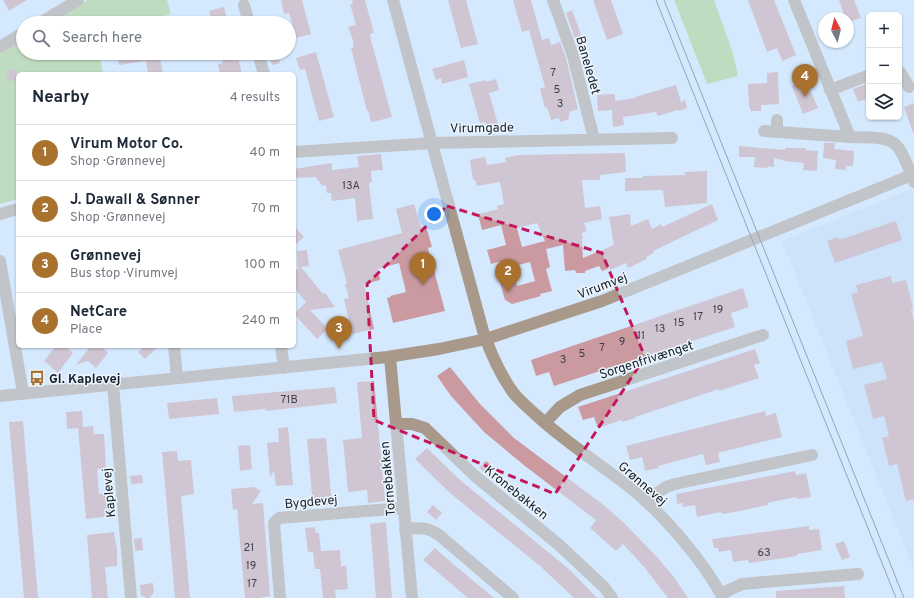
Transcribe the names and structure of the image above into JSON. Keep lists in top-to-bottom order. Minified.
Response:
{"streets":{"street":["Baneledet","Virumgade","Virumvej","Sorgenfrivænget","Tornebakken","Grønnevej","Kronebakken","Kaplevej","Bygdevej"]},"crossings":[["Baneledet","Virumgade"],["Virumgade","Grønnevej"],["Virumvej","Tornebakken"],["Virumvej","Grønnevej"],["Virumvej","Kaplevej"],["Sorgenfrivænget","Grønnevej"],["Tornebakken","Kronebakken"],["Tornebakken","Bygdevej"]],"places":{"bus stop":["Gl. Kaplevej"]},"house_numbers":["7","5","3","13A","19","17","15","13","11","9","7","5","3","71B","21","63","19","17"],"north":"top","page":{"map_buttons":["+","−"],"search":"Search here","pins":["4","1","2","3"],"heading":["Nearby","4 results"],"list":[{"mark":"1","name":"Virum Motor Co.","note":"Shop · Grønnevej","value":"40 m"},{"mark":"2","name":"J. Dawall & Sønner","note":"Shop · Grønnevej","value":"70 m"},{"mark":"3","name":"Grønnevej","note":"Bus stop · Virumvej","value":"100 m"},{"mark":"4","name":"NetCare","note":"Place","value":"240 m"}]}}
